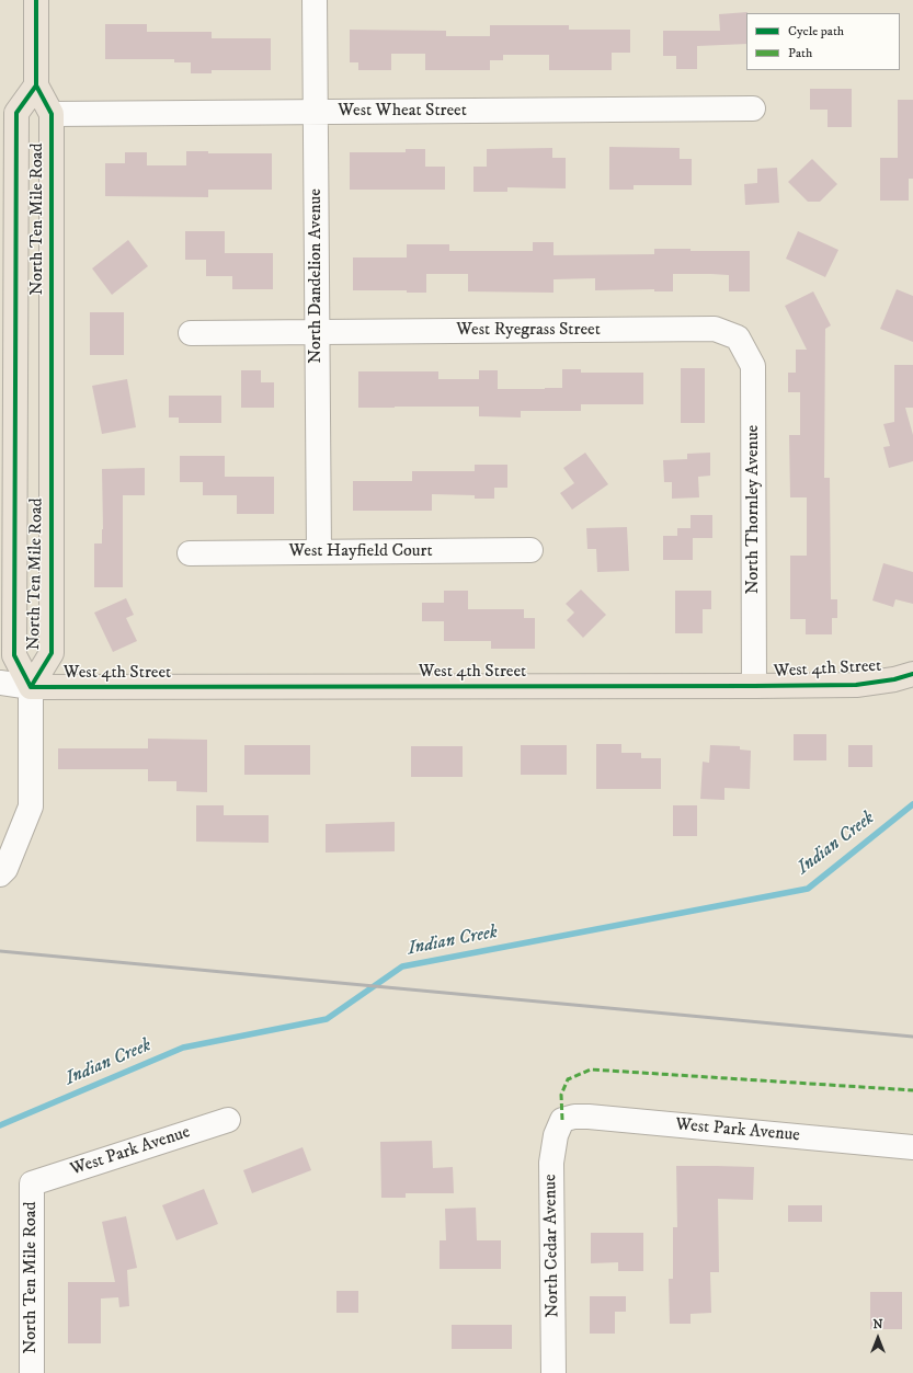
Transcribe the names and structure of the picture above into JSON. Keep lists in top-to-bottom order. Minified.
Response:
{"streets":{"main road":["North Ten Mile Road","West 4th Street"],"street":["West Wheat Street","North Dandelion Avenue","West Ryegrass Street","North Thornley Avenue","West Hayfield Court","West Park Avenue","North Cedar Avenue"]},"crossings":[["West Wheat Street","North Ten Mile Road"],["West Wheat Street","North Dandelion Avenue"],["North Ten Mile Road","West 4th Street"],["North Ten Mile Road","West Park Avenue"],["North Dandelion Avenue","West Ryegrass Street"],["North Dandelion Avenue","West Hayfield Court"],["West Ryegrass Street","North Thornley Avenue"],["North Thornley Avenue","West 4th Street"],["West Park Avenue","North Cedar Avenue"]],"water":["Indian Creek"],"legend":["Cycle path","Path"],"north":"top"}
